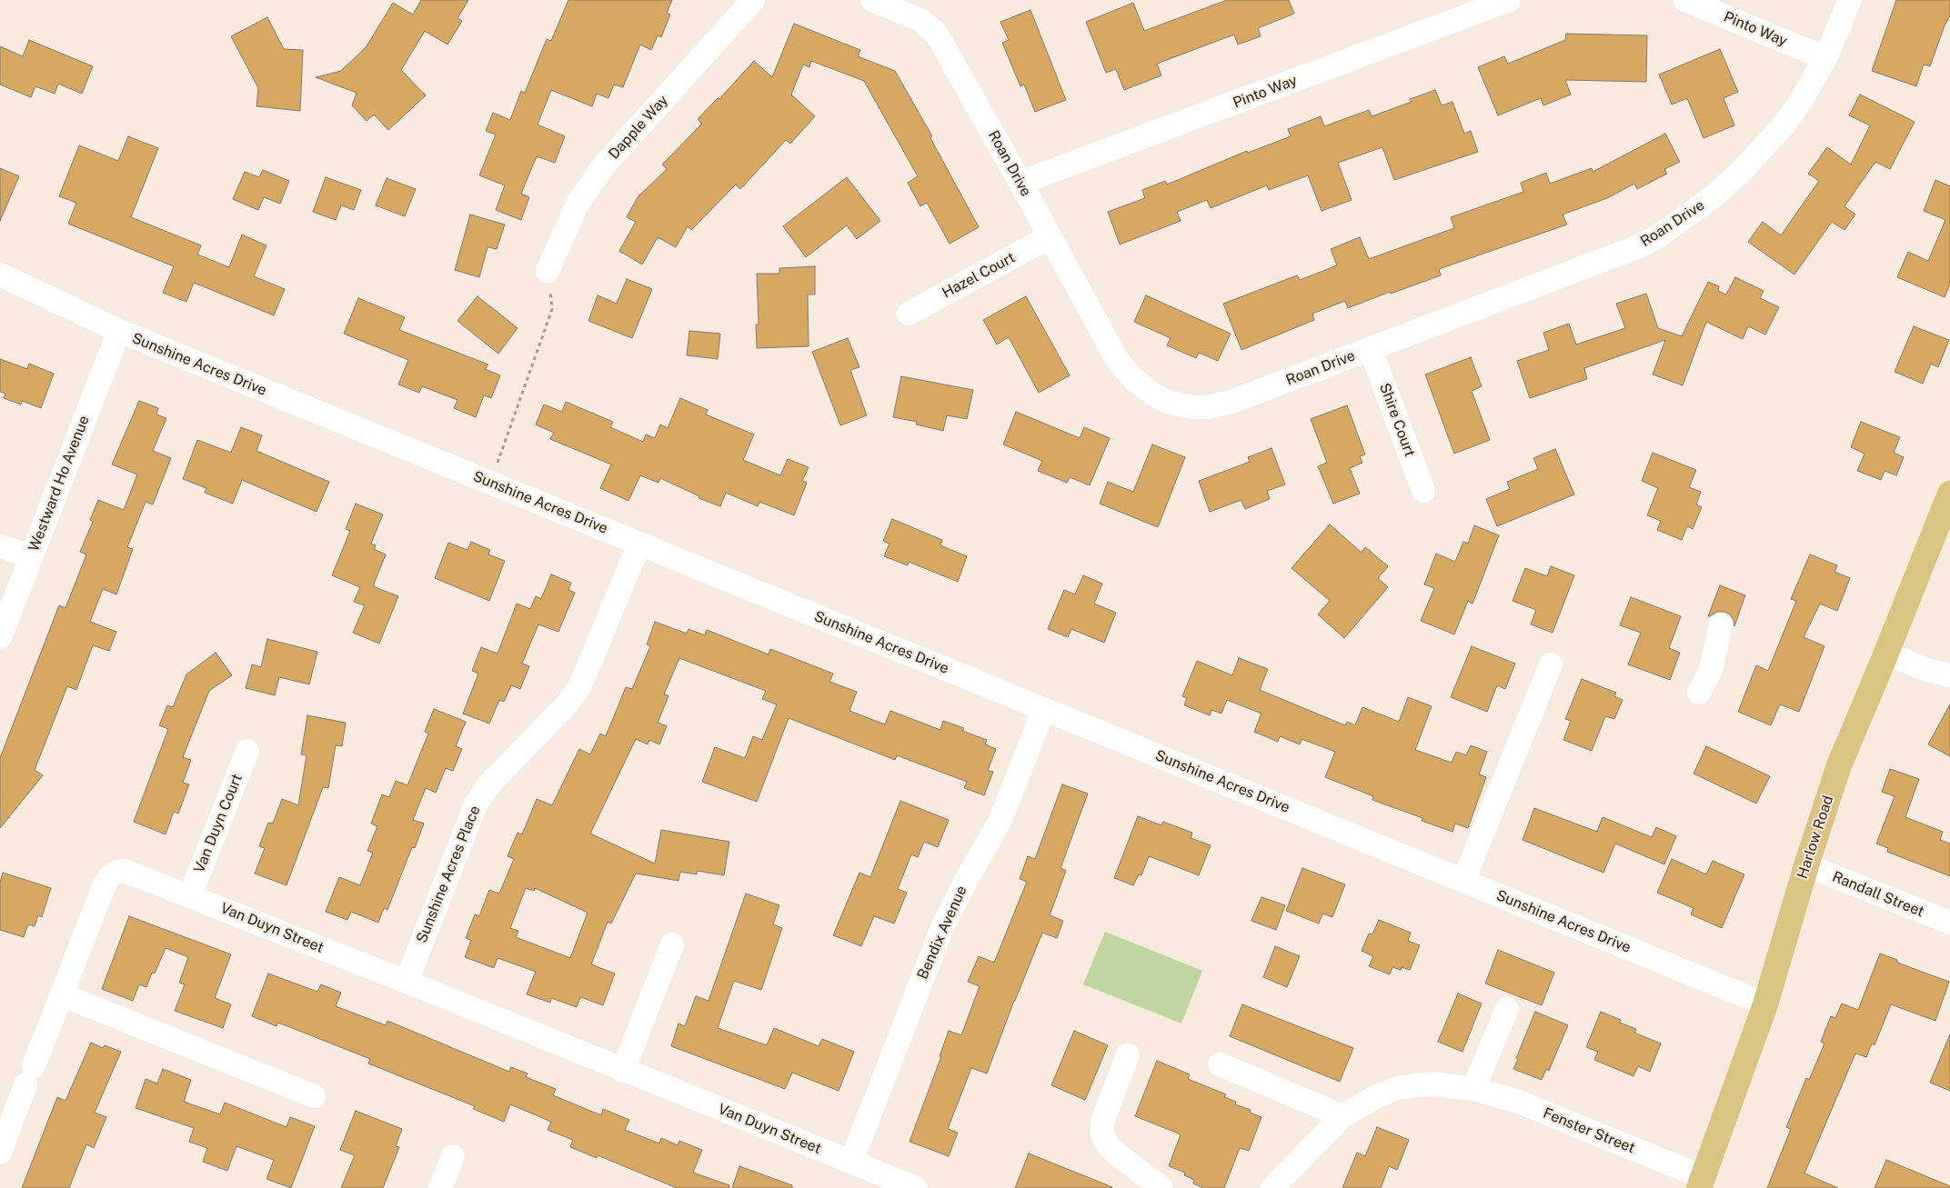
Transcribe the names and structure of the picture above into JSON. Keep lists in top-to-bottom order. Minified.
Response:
{"streets":{"main road":["Harlow Road"],"street":["Pinto Way","Dapple Way","Roan Drive","Hazel Court","Sunshine Acres Drive","Shire Court","Westward Ho Avenue","Van Duyn Court","Sunshine Acres Place","Randall Street","Van Duyn Street","Bendix Avenue","Fenster Street"]},"crossings":[["Pinto Way","Roan Drive"],["Roan Drive","Hazel Court"],["Roan Drive","Shire Court"],["Sunshine Acres Drive","Westward Ho Avenue"],["Sunshine Acres Drive","Harlow Road"],["Sunshine Acres Drive","Sunshine Acres Place"],["Sunshine Acres Drive","Bendix Avenue"],["Van Duyn Court","Van Duyn Street"],["Harlow Road","Randall Street"],["Harlow Road","Fenster Street"],["Sunshine Acres Place","Van Duyn Street"],["Van Duyn Street","Bendix Avenue"]]}
